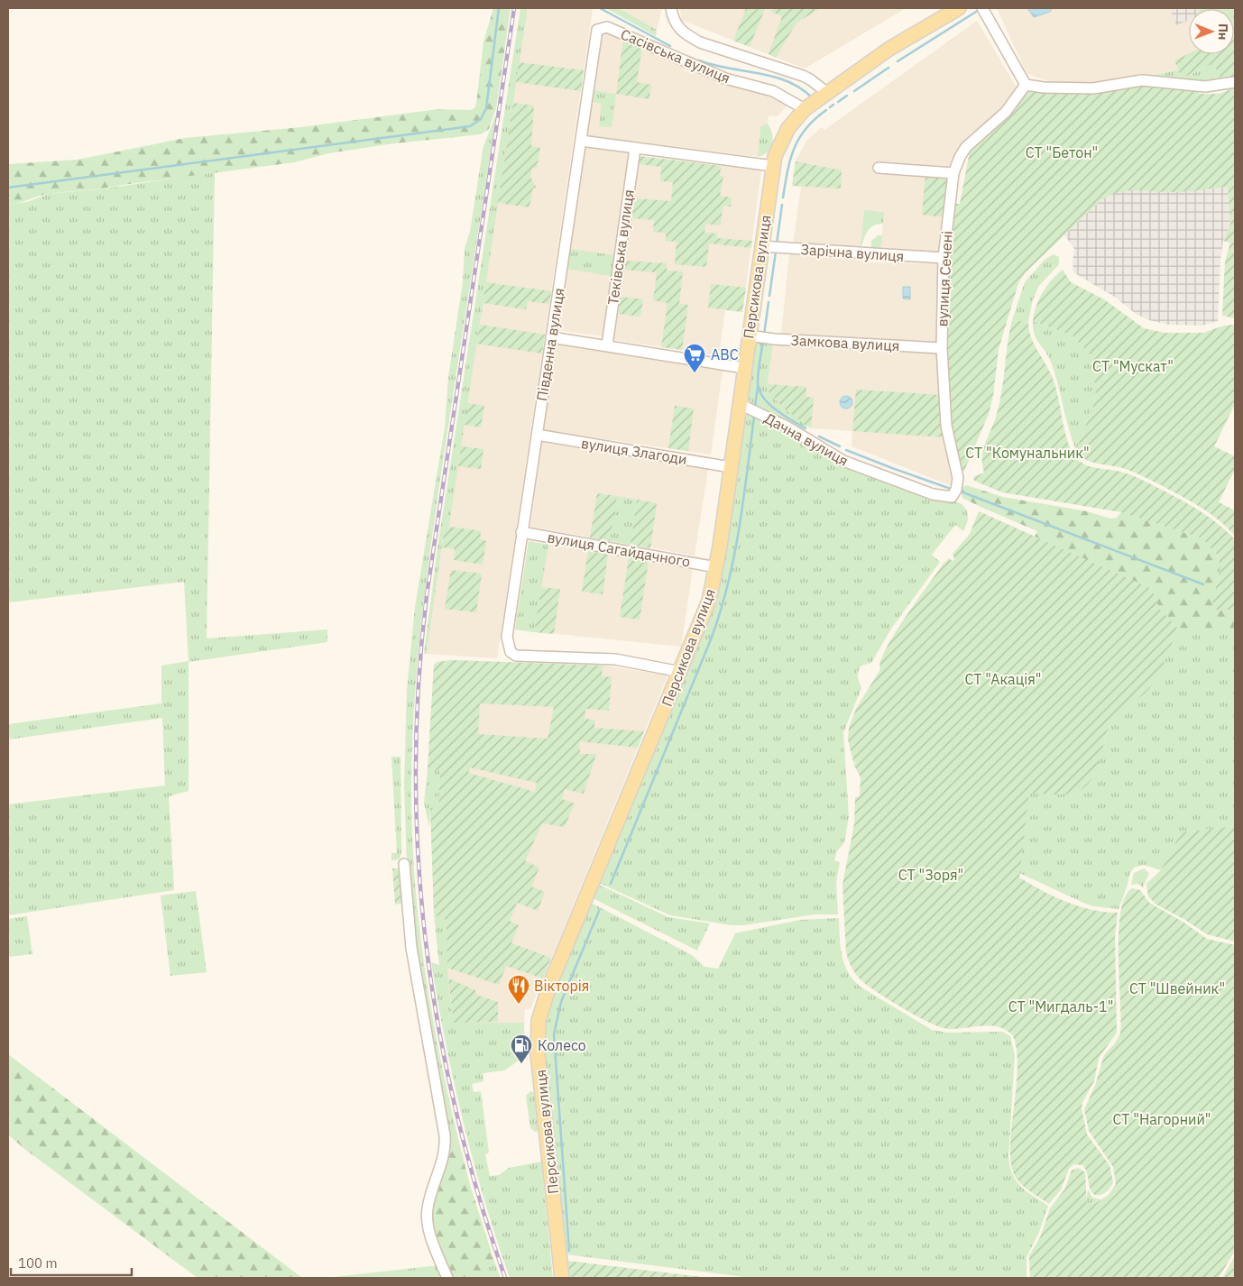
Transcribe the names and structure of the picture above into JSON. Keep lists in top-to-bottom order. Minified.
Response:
{"streets":{"main road":["Персикова вулиця"],"street":["Сасівська вулиця","Теківська вулиця","Зарічна вулиця","вулиця Сечені","Замкова вулиця","Південна вулиця","Дачна вулиця","вулиця Злагоди","вулиця Сагайдачного"]},"crossings":[["Сасівська вулиця","Персикова вулиця"],["Сасівська вулиця","Південна вулиця"],["Зарічна вулиця","Персикова вулиця"],["Зарічна вулиця","вулиця Сечені"],["Персикова вулиця","Замкова вулиця"],["Персикова вулиця","Південна вулиця"],["Персикова вулиця","Дачна вулиця"],["Персикова вулиця","вулиця Злагоди"],["Персикова вулиця","вулиця Сагайдачного"],["вулиця Сечені","Замкова вулиця"],["вулиця Сечені","Дачна вулиця"],["Південна вулиця","вулиця Злагоди"],["Південна вулиця","вулиця Сагайдачного"]],"parks":["СТ \"Бетон\"","СТ \"Мускат\"","СТ \"Комунальник\"","СТ \"Акація\"","СТ \"Зоря\"","СТ \"Швейник\"","СТ \"Мигдаль-1\"","СТ \"Нагорний\""],"places":{"supermarket":["ABC"],"restaurant":["Вікторія"],"fuel station":["Колесо"]},"scale_bar":"100 m","north":"right"}
